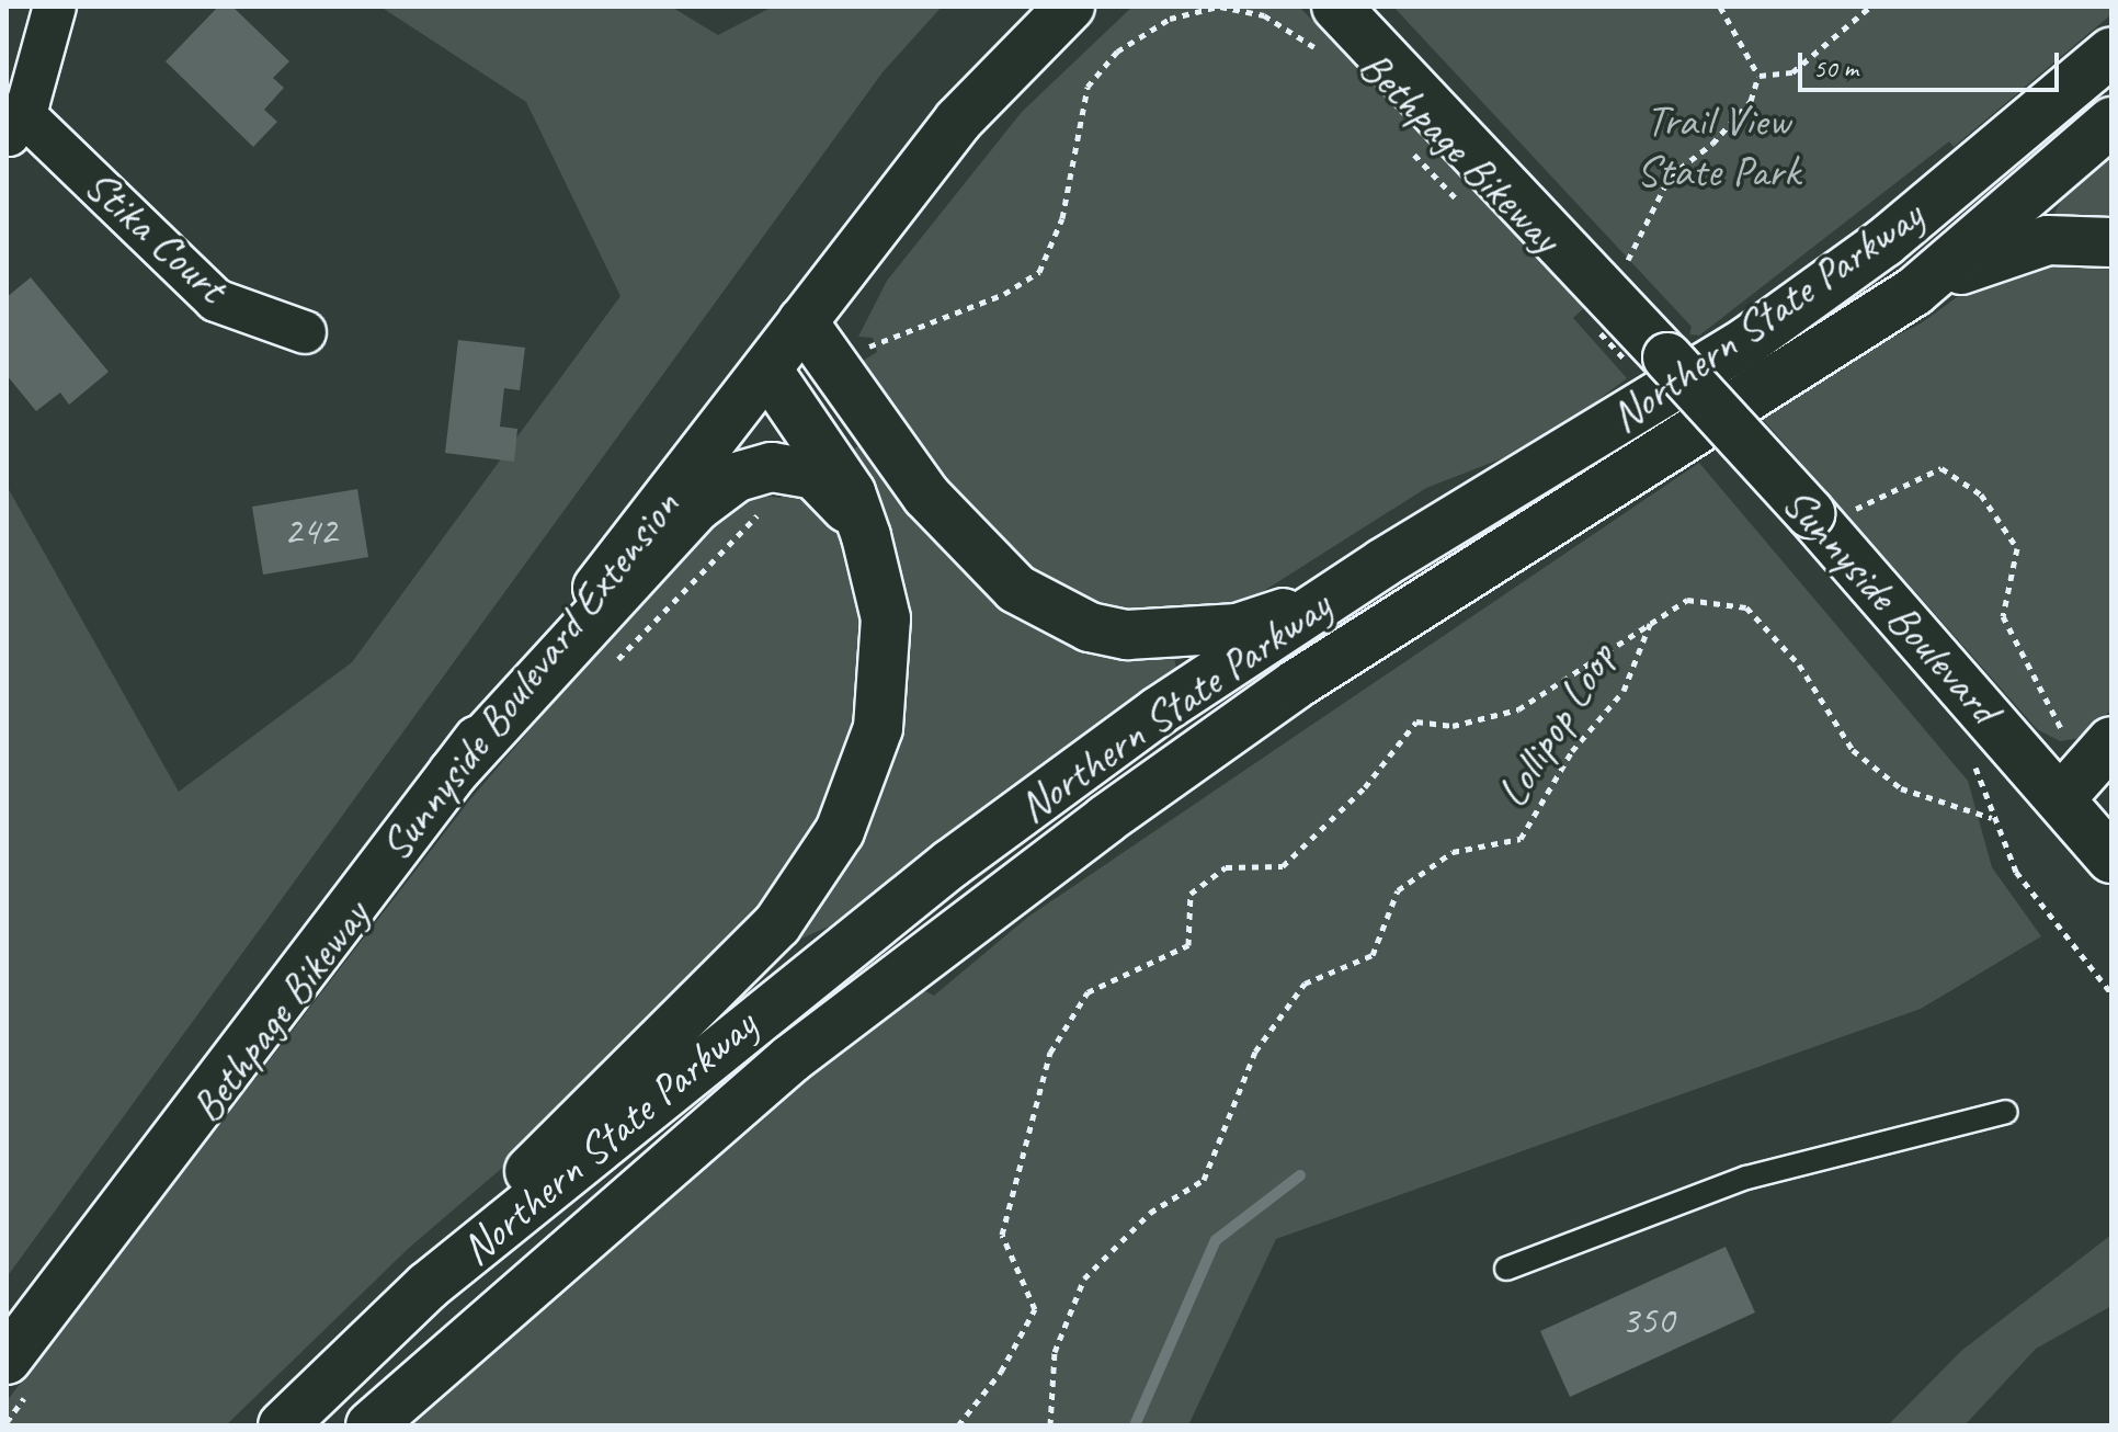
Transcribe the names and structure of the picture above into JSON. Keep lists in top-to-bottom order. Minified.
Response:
{"streets":{"main road":["Northern State Parkway","Sunnyside Boulevard","Sunnyside Boulevard Extension"],"street":["Stika Court"],"path":["Bethpage Bikeway","Lollipop Loop"]},"parks":["Trail View State Park"],"house_numbers":["242","350"],"scale_bar":"50 m"}
